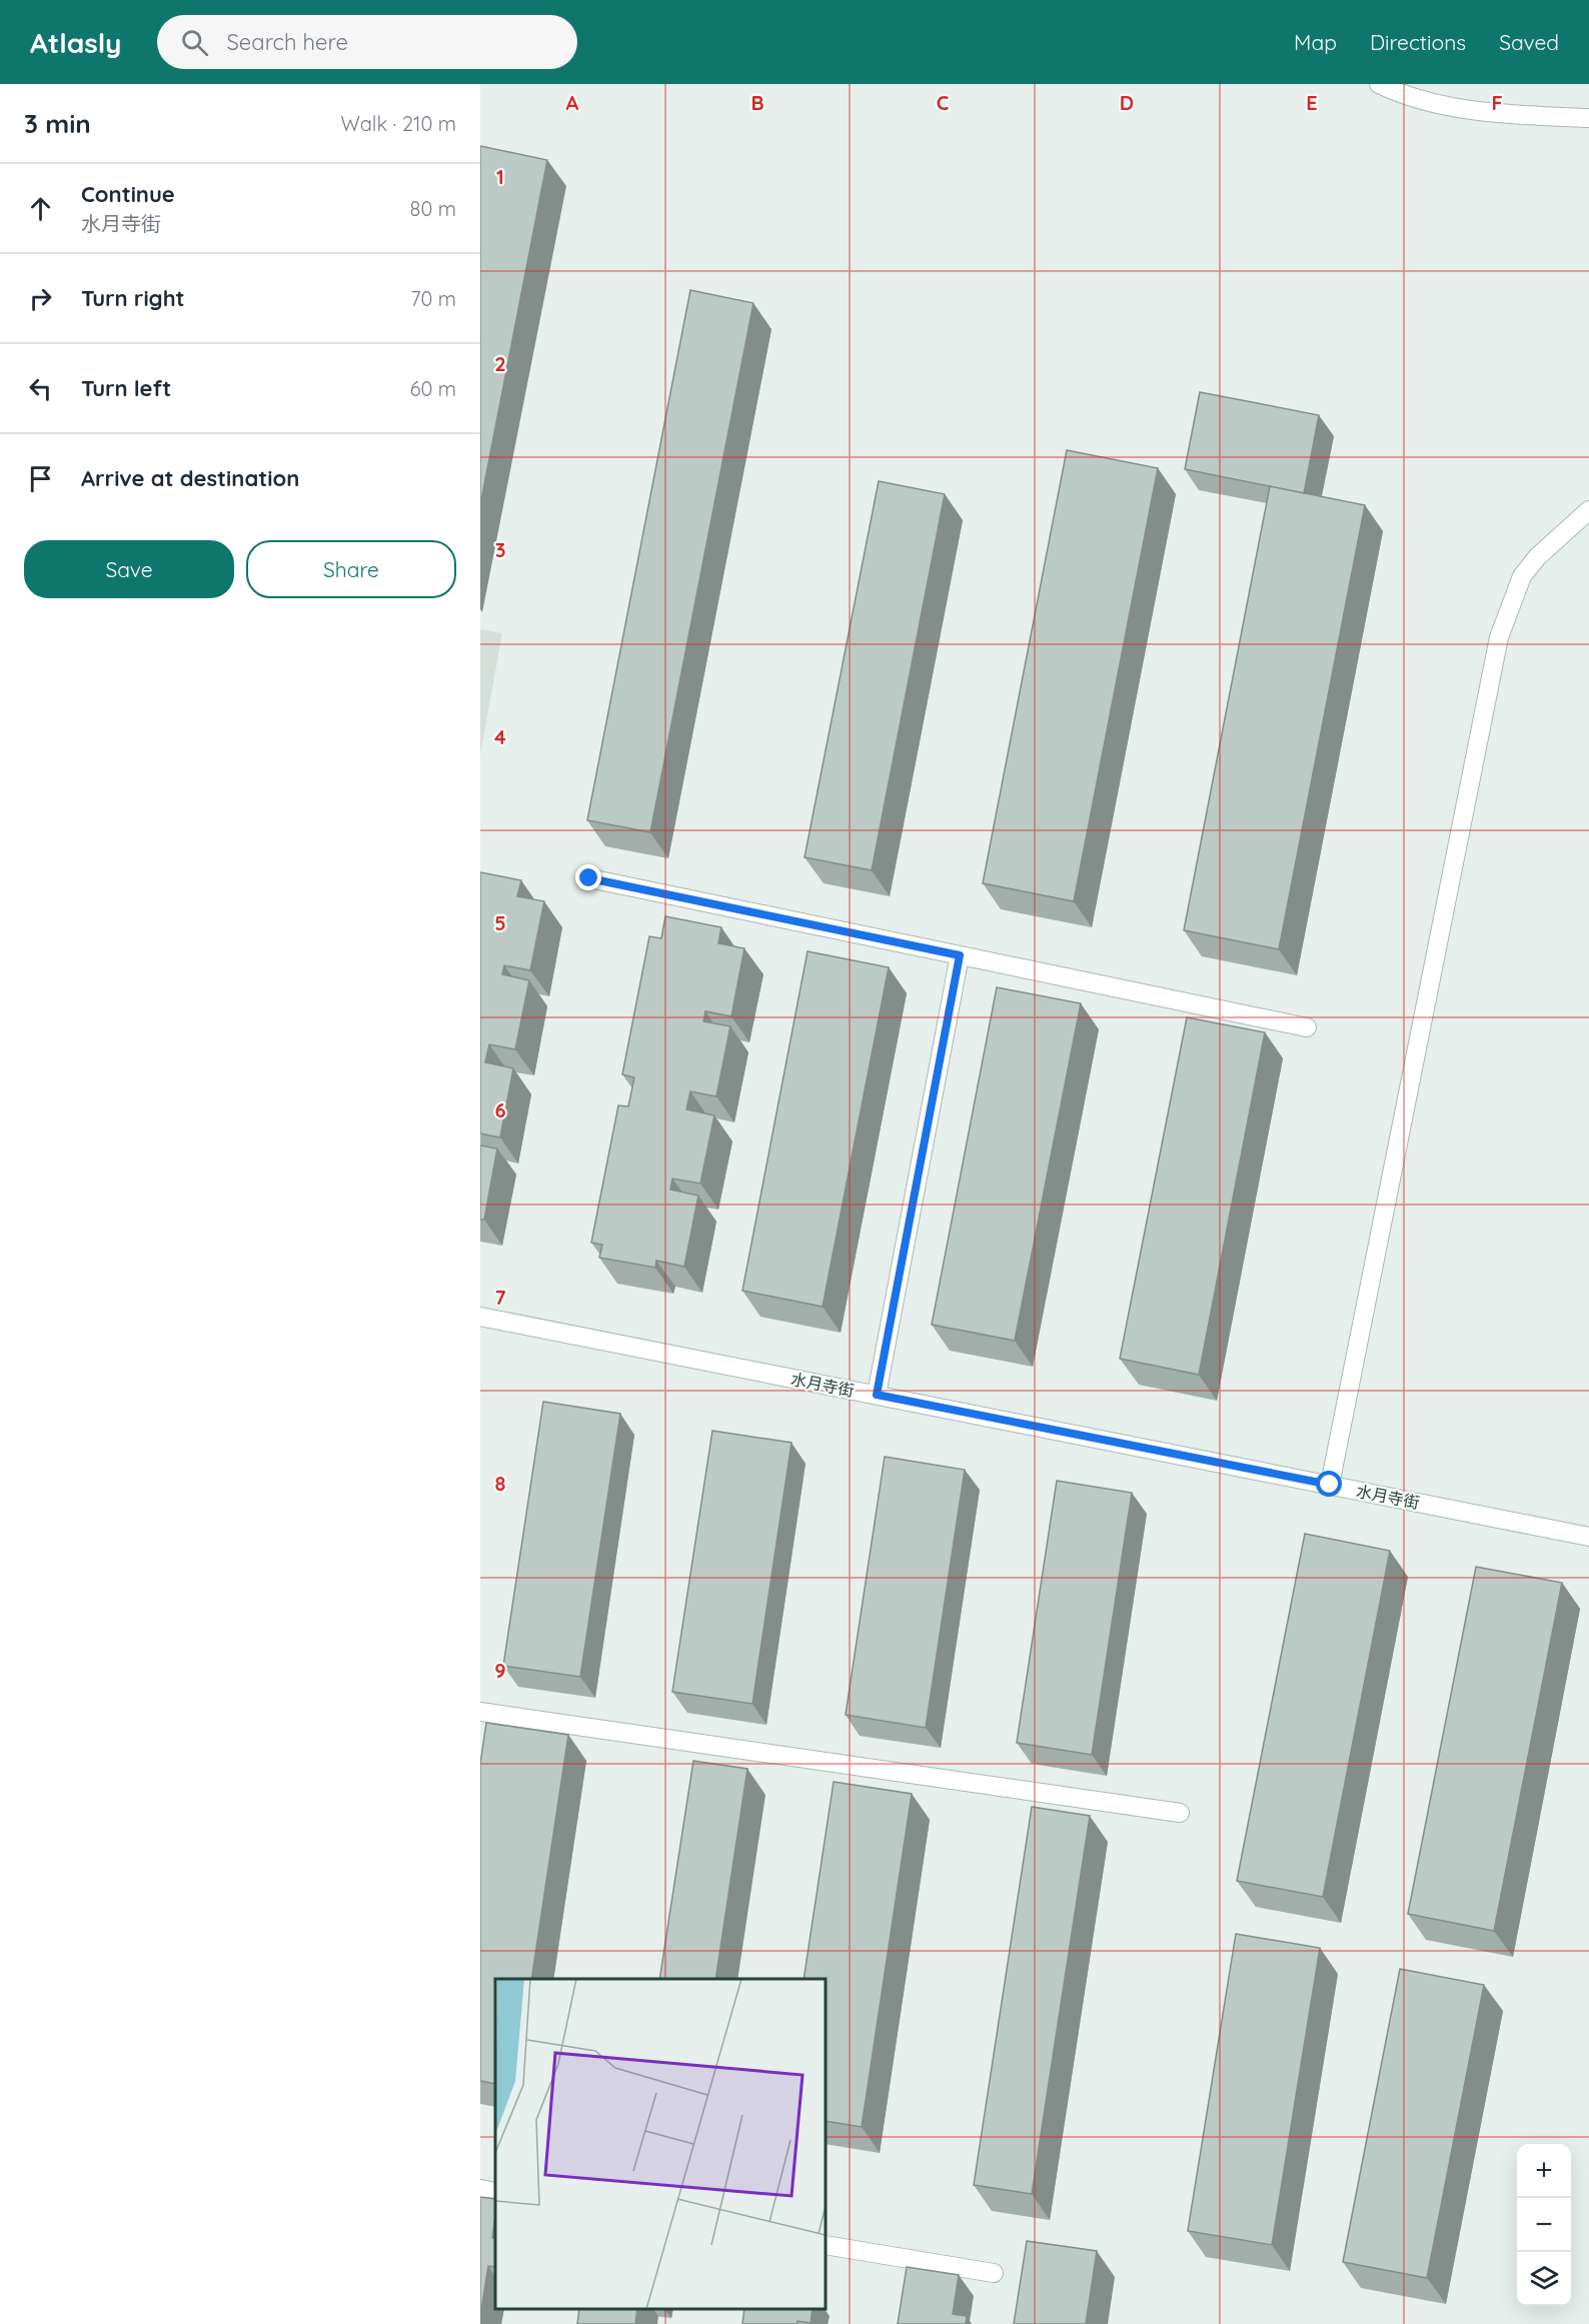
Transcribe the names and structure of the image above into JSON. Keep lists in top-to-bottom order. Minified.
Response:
{"streets":{"street":["水月寺街"]},"page":{"header":"Atlasly","search":"Search here","nav":["Map","Directions","Saved"],"heading":["3 min","Walk · 210 m"],"list":[["Continue","水月寺街","80 m"],["Turn right","70 m"],["Turn left","60 m"],"Arrive at destination"],"buttons":["Save","Share"],"map_buttons":["+","−"]},"grid":{"columns":["A","B","C","D","E","F"],"rows":["1","2","3","4","5","6","7","8","9"]}}
